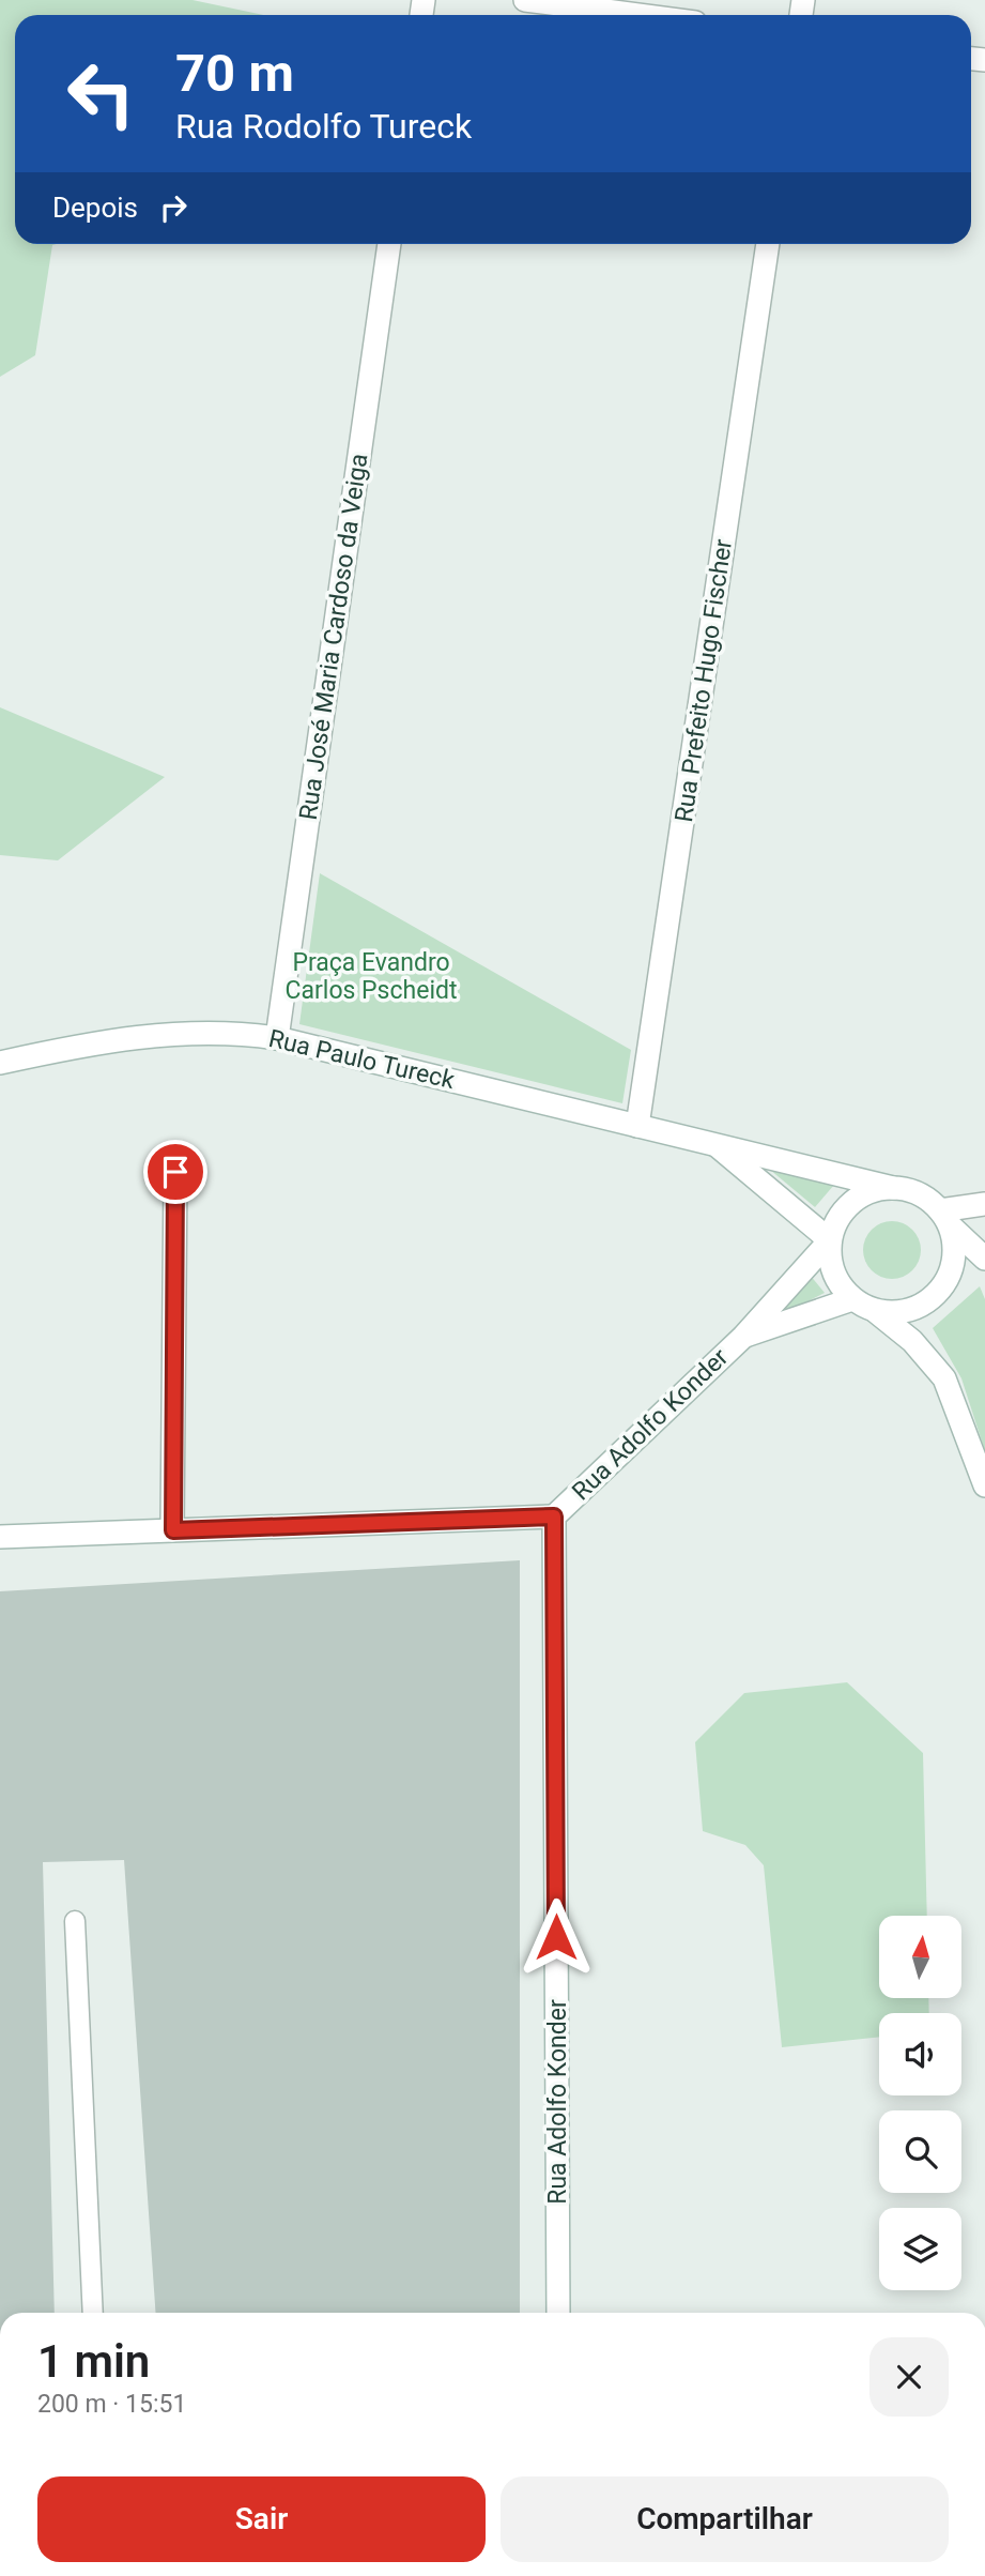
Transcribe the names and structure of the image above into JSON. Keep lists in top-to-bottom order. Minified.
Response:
{"streets":{"street":["Rua José Maria Cardoso da Veiga","Rua Prefeito Hugo Fischer","Rua Paulo Tureck","Rua Adolfo Konder"]},"crossings":[["Rua José Maria Cardoso da Veiga","Rua Paulo Tureck"],["Rua Prefeito Hugo Fischer","Rua Paulo Tureck"],["Rua Paulo Tureck","Rua Adolfo Konder"]],"parks":["Praça Evandro Carlos Pscheidt"],"north":"top","page":{"turn":["70 m","Rua Rodolfo Tureck"],"then":"Depois","heading":["1 min","200 m · 15:51"],"buttons":["Sair","Compartilhar"]}}
